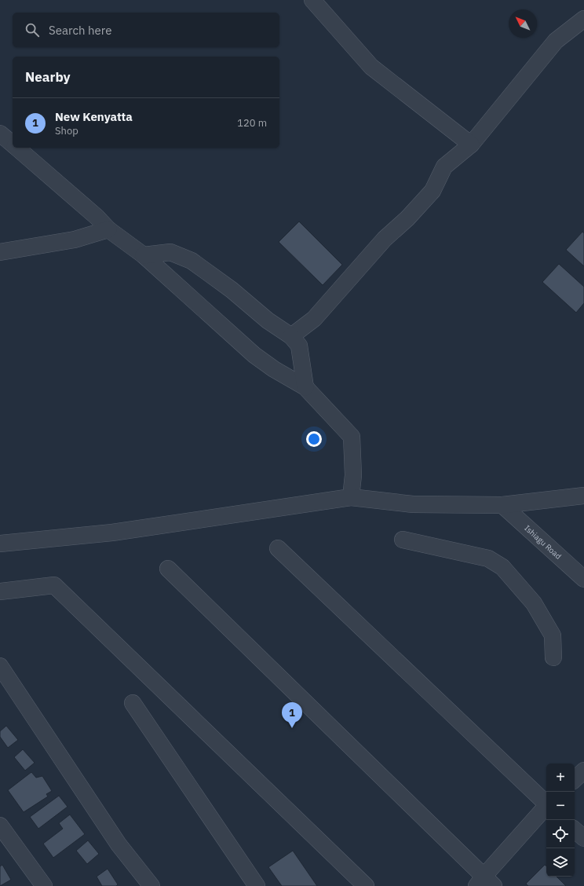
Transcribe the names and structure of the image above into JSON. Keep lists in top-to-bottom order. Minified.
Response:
{"streets":{"street":["Ishiagu Road"]},"north":"top left","page":{"search":"Search here","heading":"Nearby","list":[{"mark":"1","name":"New Kenyatta","note":"Shop","value":"120 m"}],"pins":"1","map_buttons":["+","−"]}}
